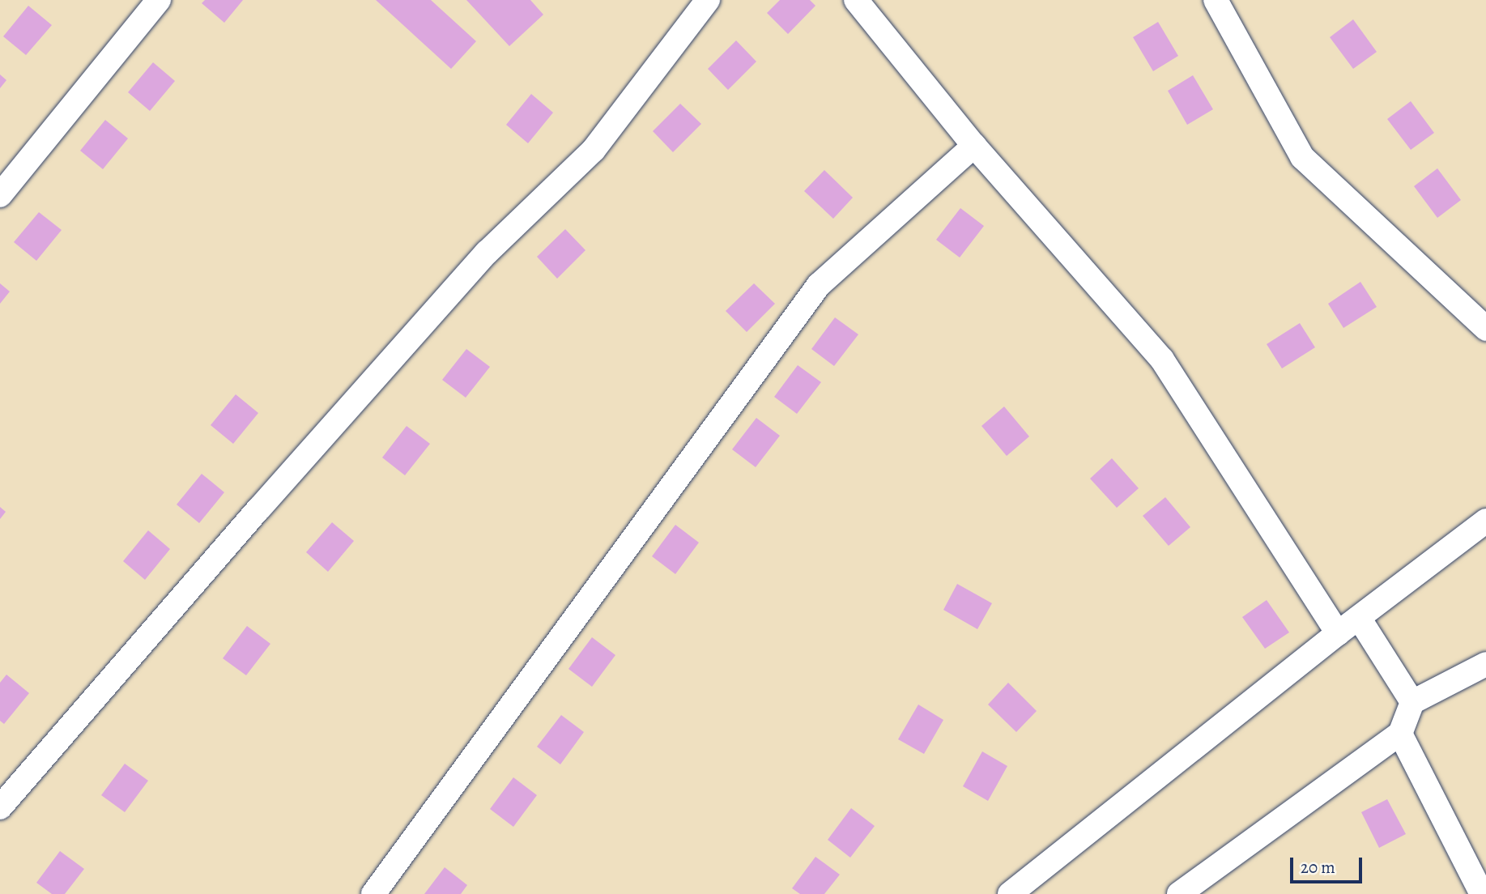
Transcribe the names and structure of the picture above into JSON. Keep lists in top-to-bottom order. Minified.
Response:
{"scale_bar":"20 m"}
